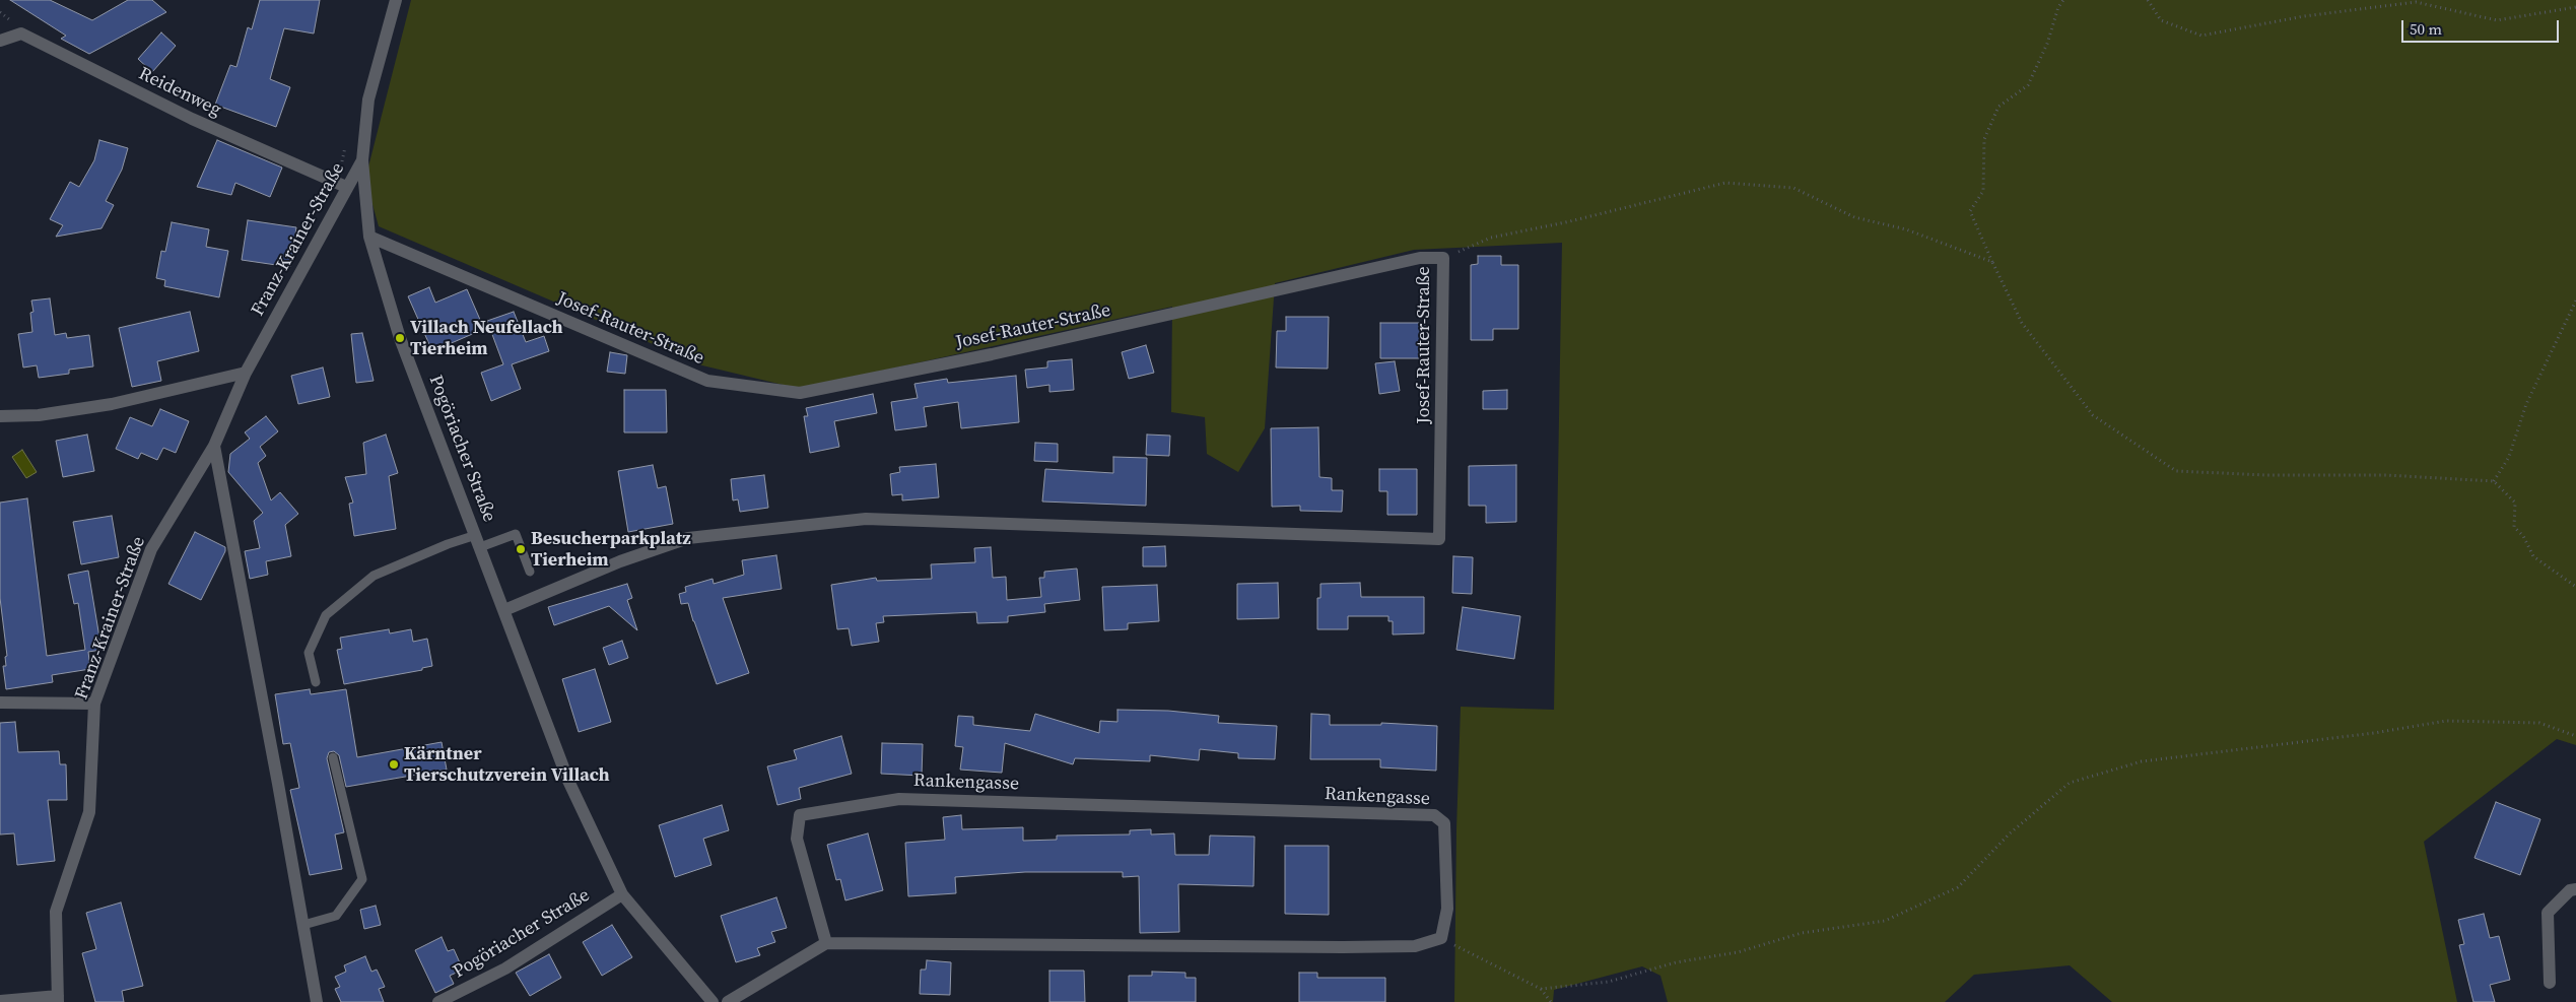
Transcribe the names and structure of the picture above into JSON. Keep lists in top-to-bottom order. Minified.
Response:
{"streets":{"street":["Reidenweg","Franz-Krainer-Straße","Josef-Rauter-Straße","Pogöriacher Straße","Rankengasse"]},"crossings":[["Reidenweg","Franz-Krainer-Straße"],["Franz-Krainer-Straße","Pogöriacher Straße"],["Josef-Rauter-Straße","Pogöriacher Straße"]],"places":["Villach Neufellach Tierheim","Besucherparkplatz Tierheim","Kärntner Tierschutzverein Villach"],"scale_bar":"50 m"}
